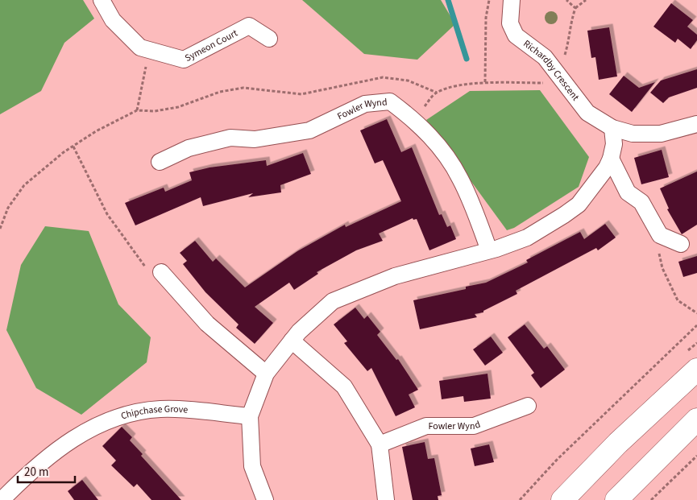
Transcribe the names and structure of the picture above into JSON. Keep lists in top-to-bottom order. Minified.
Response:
{"streets":{"street":["Symeon Court","Richardby Crescent","Fowler Wynd","Chipchase Grove"]},"scale_bar":"20 m"}
